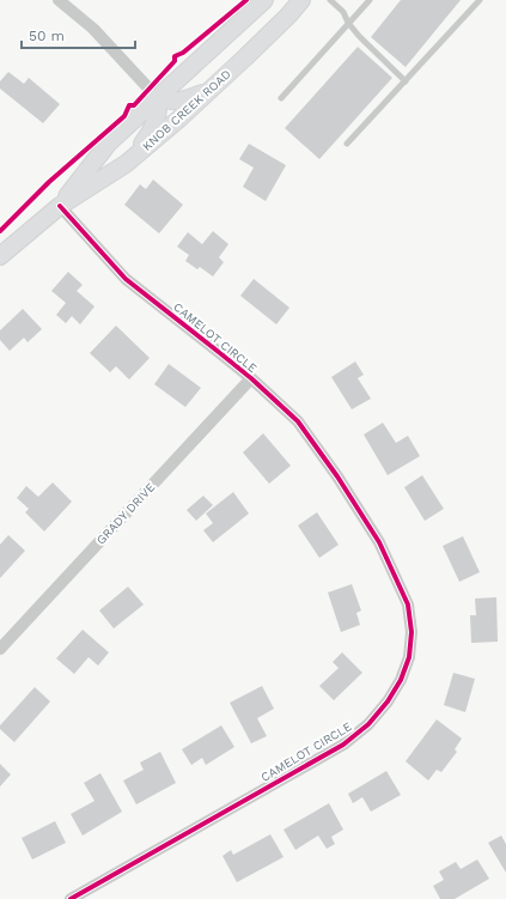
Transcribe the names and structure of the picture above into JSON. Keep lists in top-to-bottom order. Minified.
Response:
{"streets":{"main road":["KNOB CREEK ROAD"],"street":["CAMELOT CIRCLE","GRADY DRIVE"]},"crossings":[["KNOB CREEK ROAD","CAMELOT CIRCLE"],["CAMELOT CIRCLE","GRADY DRIVE"]],"scale_bar":"50 m"}
